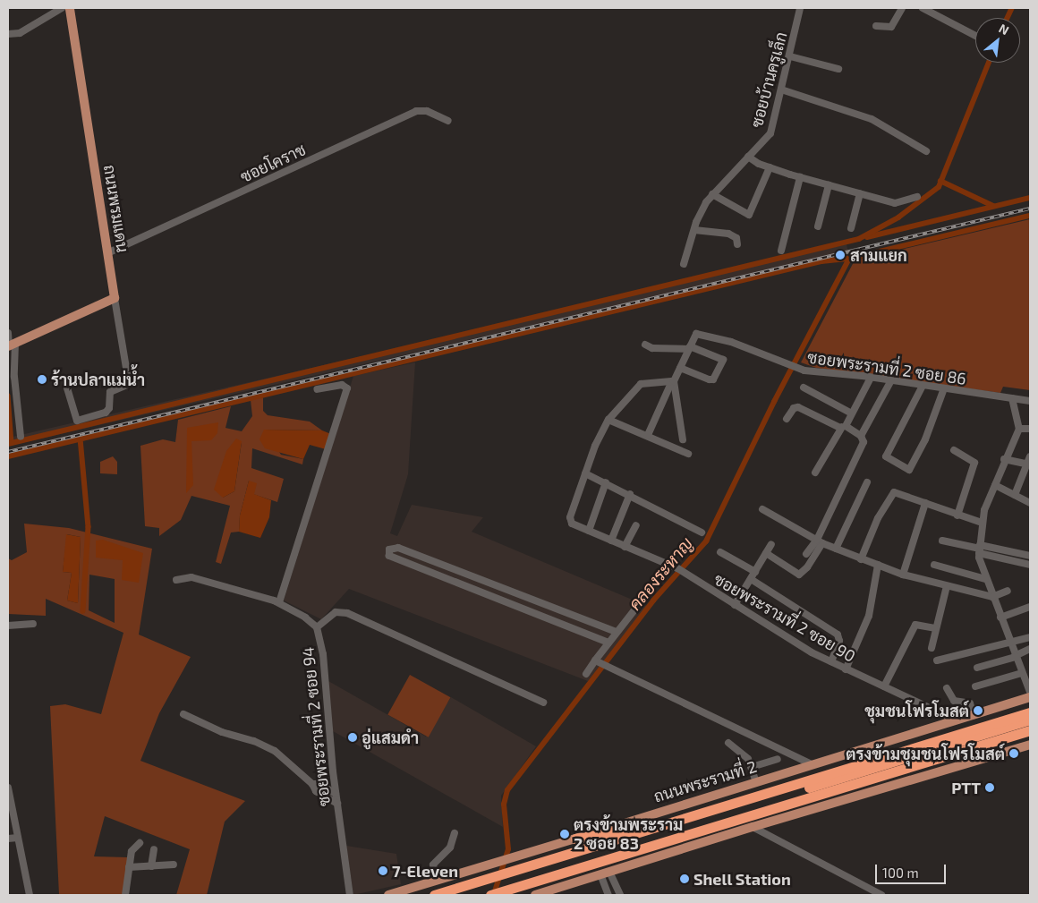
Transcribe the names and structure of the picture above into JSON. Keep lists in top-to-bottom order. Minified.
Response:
{"streets":{"highway":["ถนนพระรามที่ 2"],"main road":["ถนนพรมแดน"],"street":["ซอยบ้านครูเล็ก","ซอยโคราช","ซอยพระรามที่ 2 ซอย 86","ซอยพระรามที่ 2 ซอย 90","ซอยพระรามที่ 2 ซอย 94"]},"crossings":[["ซอยโคราช","ถนนพรมแดน"],["ซอยพระรามที่ 2 ซอย 90","ถนนพระรามที่ 2"]],"water":["คลองระหาญ"],"places":["สามแยก","ร้านปลาแม่น้ำ","ชุมชนโฟรโมสต์","อู่แสมดำ","ตรงข้ามชุมชนโฟรโมสต์","PTT","ตรงข้ามพระราม 2 ซอย 83","7-Eleven","Shell Station"],"scale_bar":"100 m","north":"top right"}
